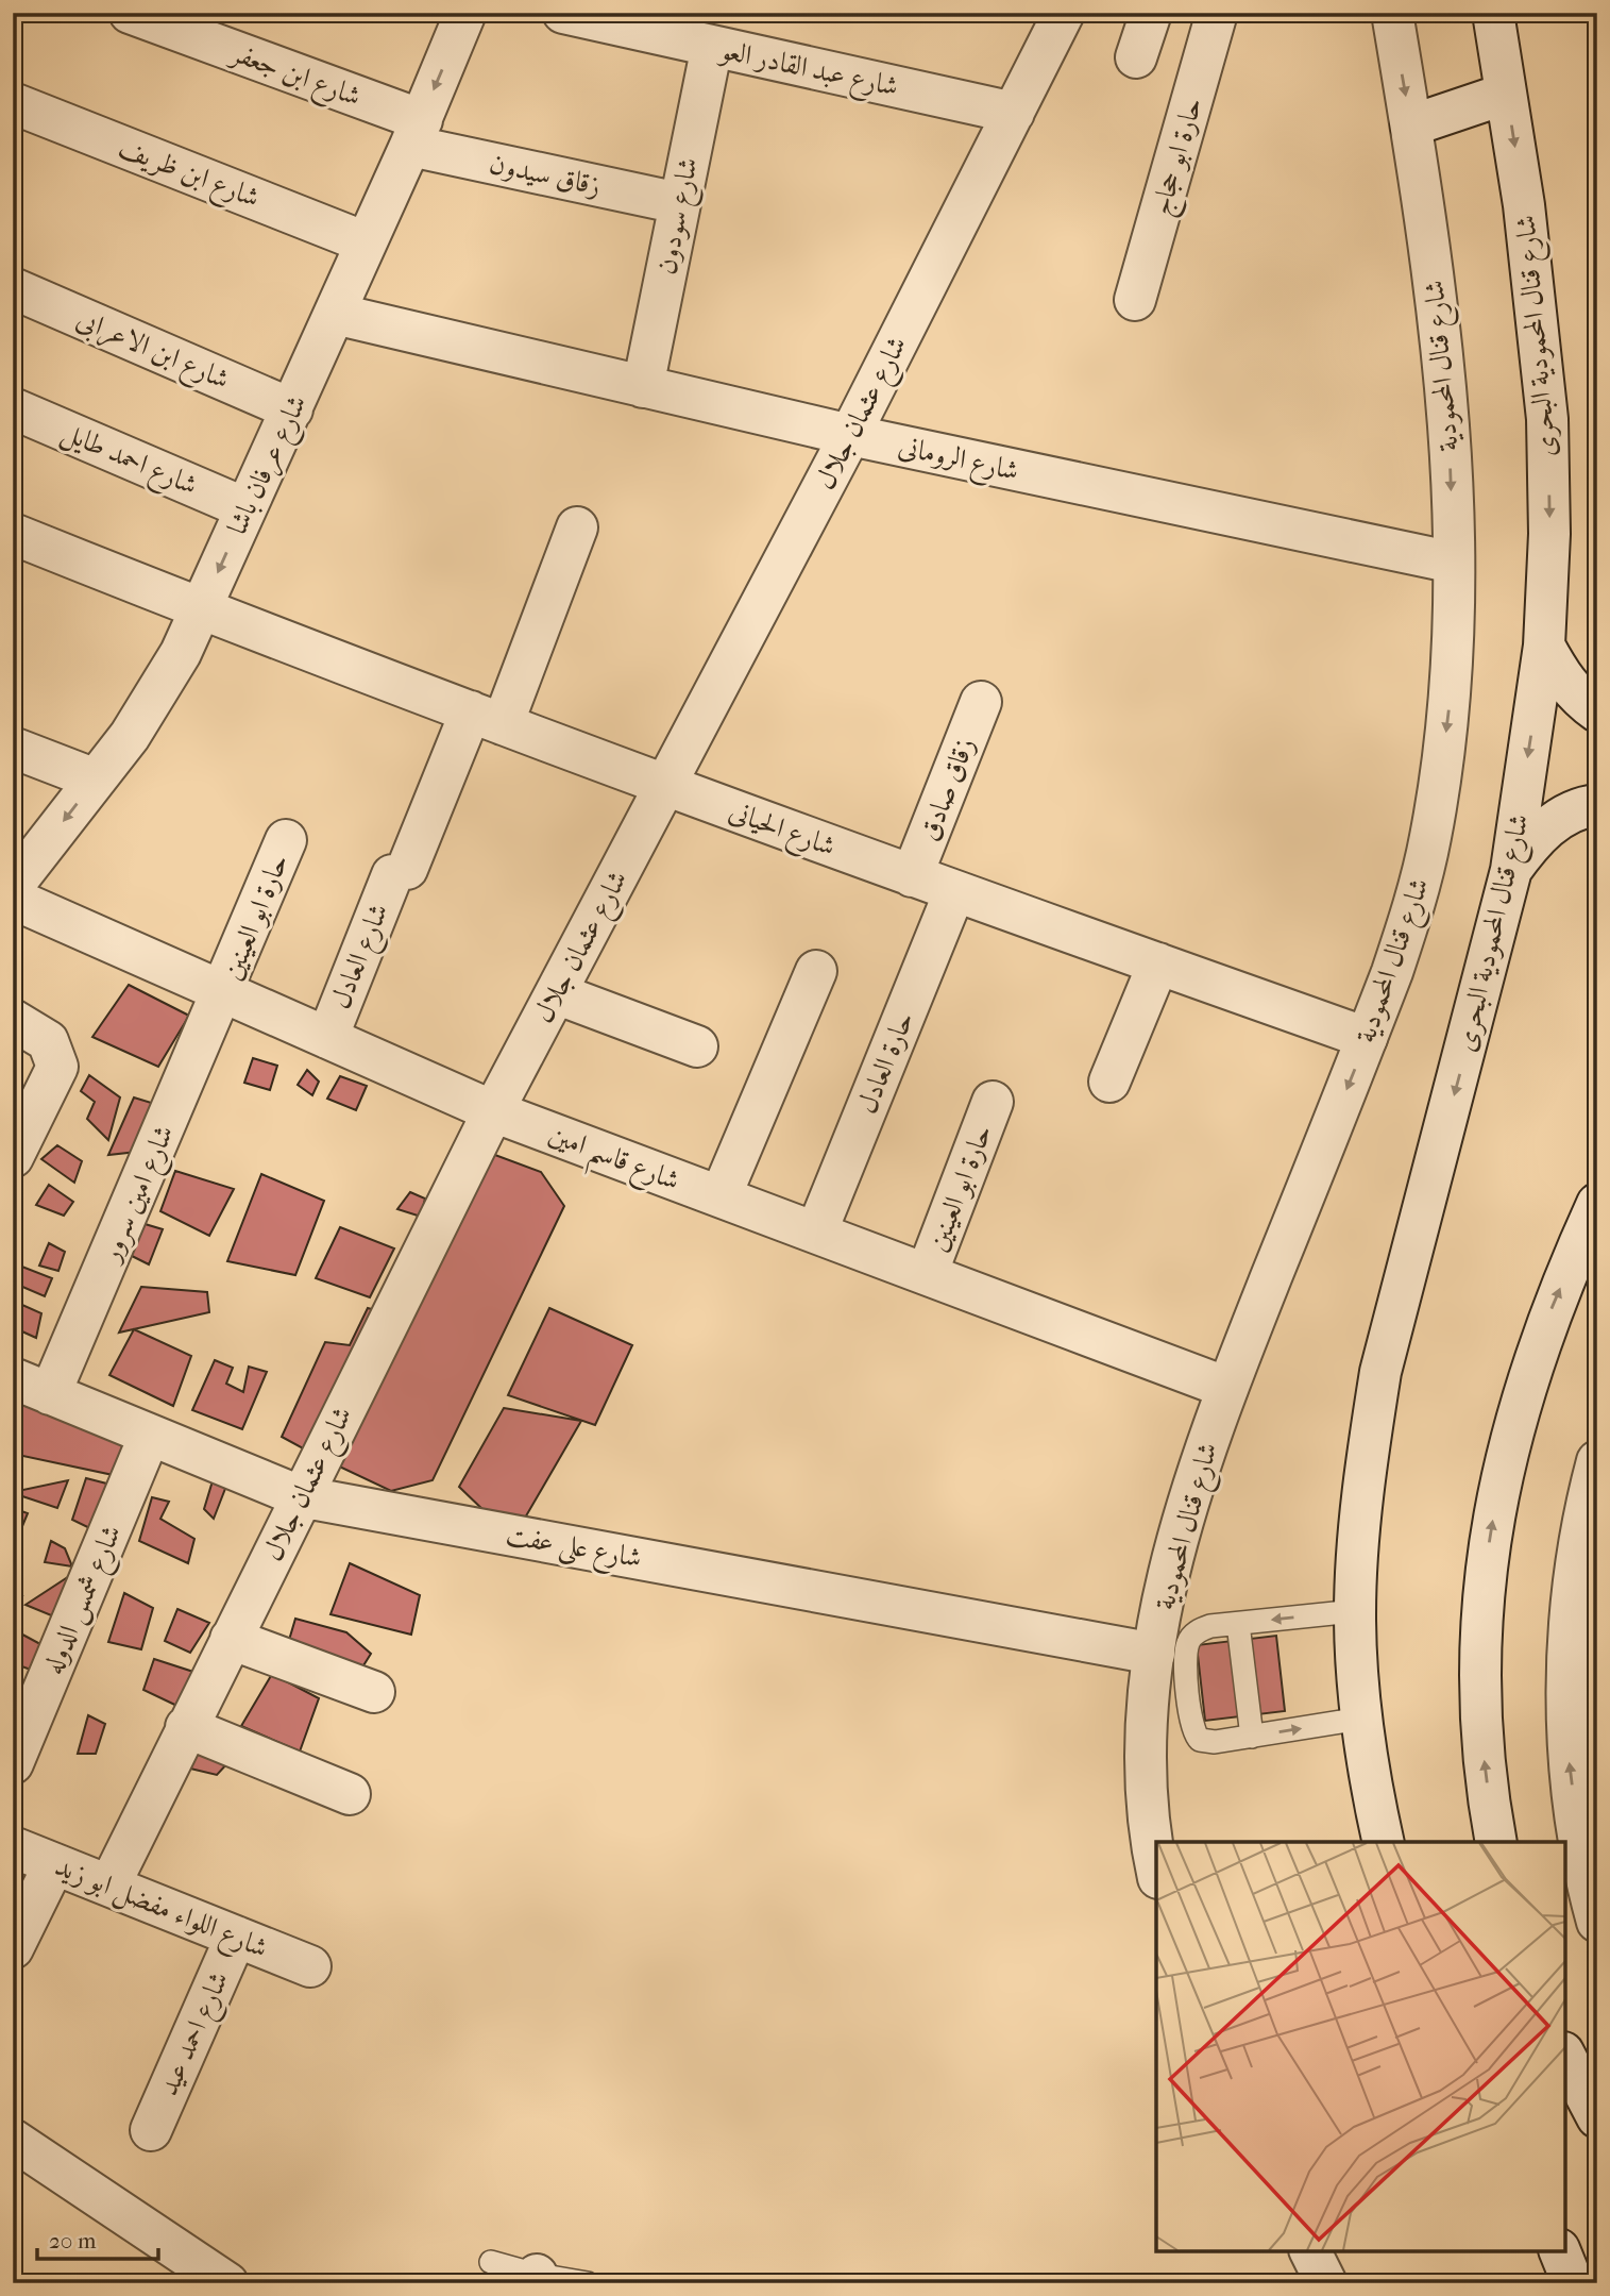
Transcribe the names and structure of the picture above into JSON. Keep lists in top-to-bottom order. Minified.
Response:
{"streets":{"street":["شارع عبد القادر العو","شارع ابن جعفر","حارة ابو حجاج","شارع ابن ظريف","زقاق سيدون","شارع سودون","شارع قنال المحمودية البحرى","شارع ابن الاعرابى","شارع قنال المحمودية","شارع عثمان جلال","شارع احمد طايل","شارع الرومانى","شارع عرفان باشا","زقاق صادق","شارع الحيانى","حارة ابو العينين","شارع العادل","حارة العادل","شارع قاسم امين","شارع امين سرور","شارع على عفت","شارع شمس الدوله","شارع اللواء مفضل ابو زيد","شارع احمد عيد"]},"crossings":[["شارع عبد القادر العو","شارع سودون"],["شارع عبد القادر العو","شارع عثمان جلال"],["شارع ابن جعفر","زقاق سيدون"],["شارع ابن جعفر","شارع عرفان باشا"],["شارع ابن ظريف","شارع عرفان باشا"],["زقاق سيدون","شارع سودون"],["زقاق سيدون","شارع عرفان باشا"],["شارع سودون","شارع الرومانى"],["شارع ابن الاعرابى","شارع عرفان باشا"],["شارع قنال المحمودية","شارع الرومانى"],["شارع قنال المحمودية","شارع الحيانى"],["شارع قنال المحمودية","شارع قاسم امين"],["شارع قنال المحمودية","شارع على عفت"],["شارع عثمان جلال","شارع الرومانى"],["شارع عثمان جلال","شارع الحيانى"],["شارع عثمان جلال","شارع قاسم امين"],["شارع عثمان جلال","شارع على عفت"],["شارع عثمان جلال","شارع اللواء مفضل ابو زيد"],["شارع احمد طايل","شارع عرفان باشا"],["شارع الرومانى","شارع عرفان باشا"],["شارع عرفان باشا","شارع الحيانى"],["زقاق صادق","شارع الحيانى"],["شارع الحيانى","شارع العادل"],["شارع الحيانى","حارة العادل"],["حارة ابو العينين","شارع قاسم امين"],["حارة ابو العينين","شارع امين سرور"],["شارع العادل","شارع قاسم امين"],["حارة العادل","شارع قاسم امين"],["شارع قاسم امين","شارع امين سرور"],["شارع امين سرور","شارع على عفت"],["شارع على عفت","شارع شمس الدوله"],["شارع اللواء مفضل ابو زيد","شارع احمد عيد"]],"one_way":["شارع عرفان باشا"],"scale_bar":"20 m"}
